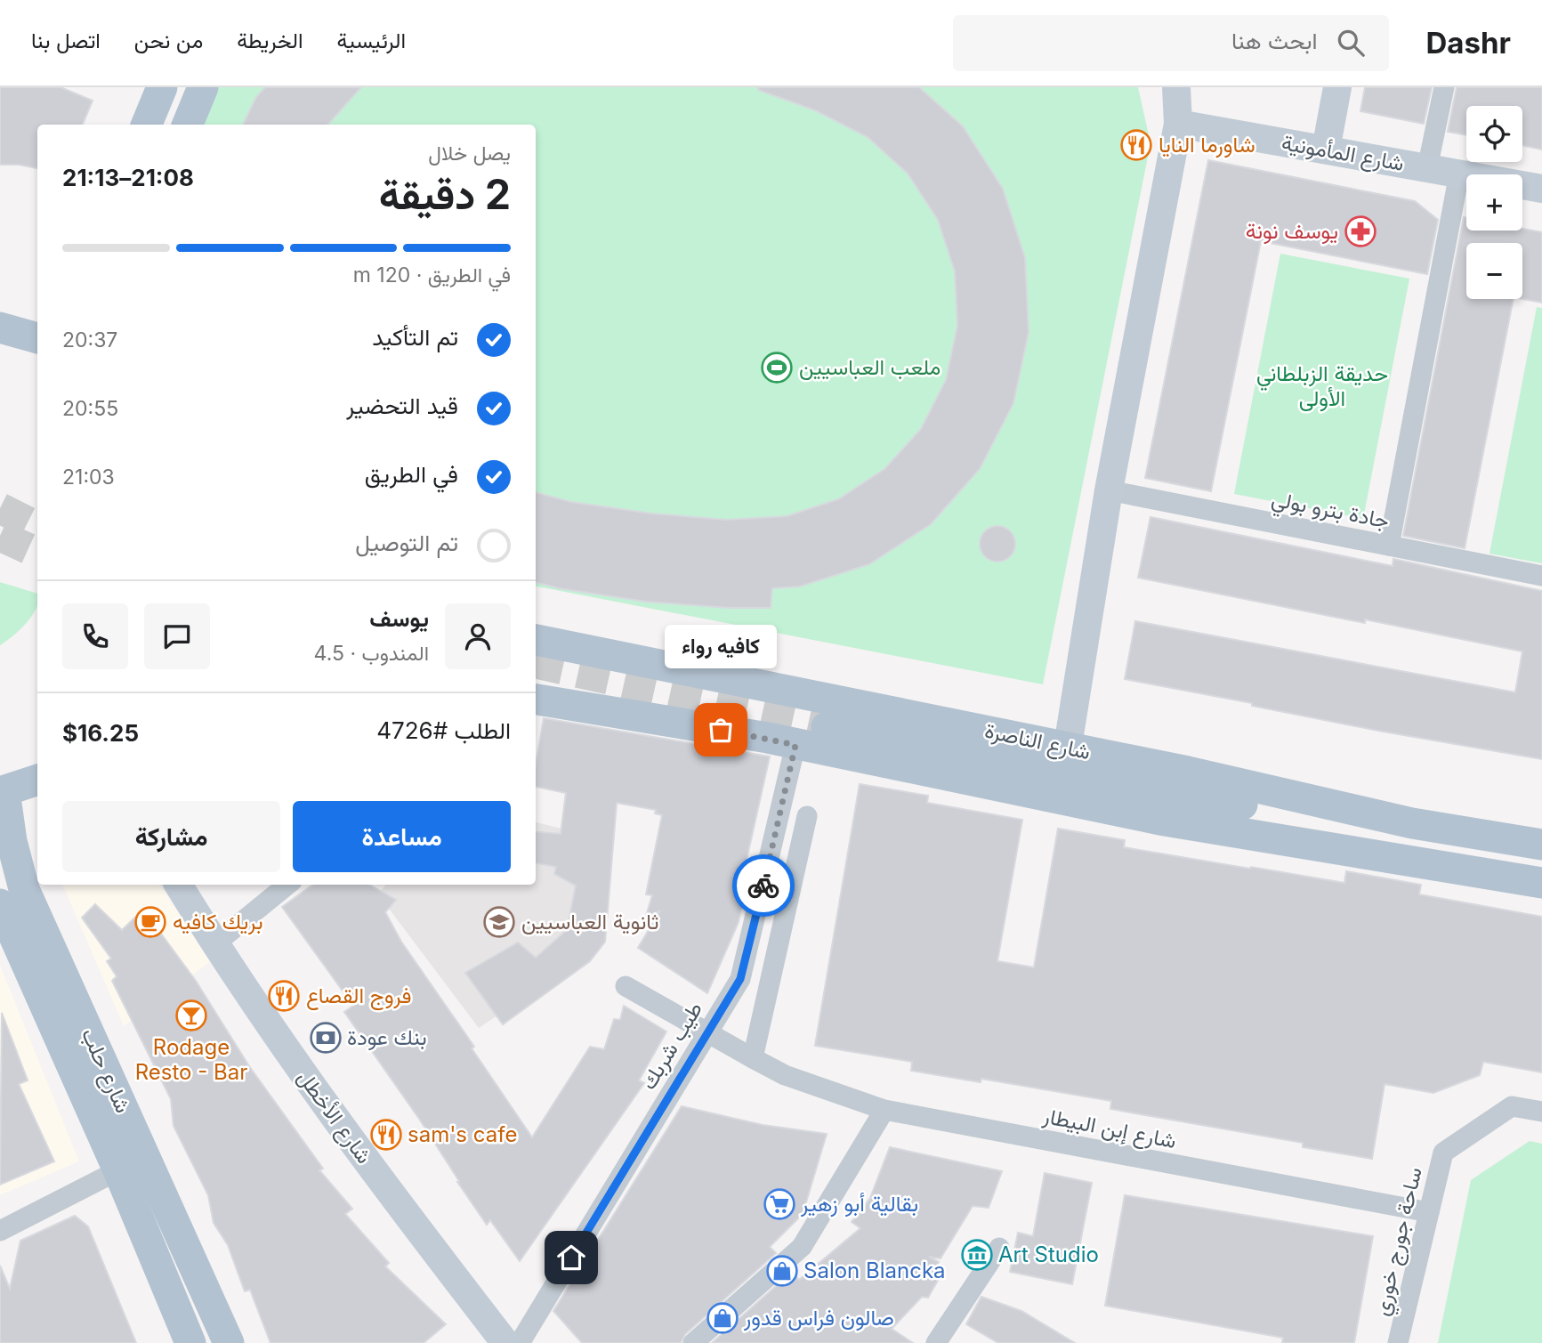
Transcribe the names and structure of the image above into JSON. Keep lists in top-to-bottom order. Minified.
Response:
{"streets":{"main road":["شارع الناصرة","شارع حلب"],"street":["شارع المأمونية","جادة بترو بولي","طيب شربك","شارع الأخطل","شارع إبن البيطار","ساحة جورج خوري"]},"crossings":[["طيب شربك","شارع إبن البيطار"],["شارع إبن البيطار","ساحة جورج خوري"]],"parks":["حديقة الزبلطاني الأولى"],"places":{"restaurant":["شاورما النايا","فروج القصاع","sam's cafe"],"pharmacy":["يوسف نونة"],"sports":["ملعب العباسيين"],"other":["كافيه رواء"],"cafe":["بريك كافيه"],"school or university":["ثانوية العباسيين"],"bar":["Rodage Resto - Bar"],"bank":["بنك عودة"],"supermarket":["بقالية أبو زهير"],"museum":["Art Studio"],"shop":["Salon Blancka","صالون فراس قدور"]},"page":{"header":"Dashr","search":"ابحث هنا","nav":["الرئيسية","الخريطة","من نحن","اتصل بنا"],"map_buttons":["+","−"],"heading":["2 دقيقة","يصل خلال","21:08–21:13"],"panel":["يوسف","المندوب · 4.5","الطلب #4726","$16.25"],"bar":"في الطريق · 120 m","list":[["تم التأكيد","20:37"],["قيد التحضير","20:55"],["في الطريق","21:03"],"تم التوصيل"],"bubble":"كافيه رواء","buttons":["مساعدة","مشاركة"]}}
